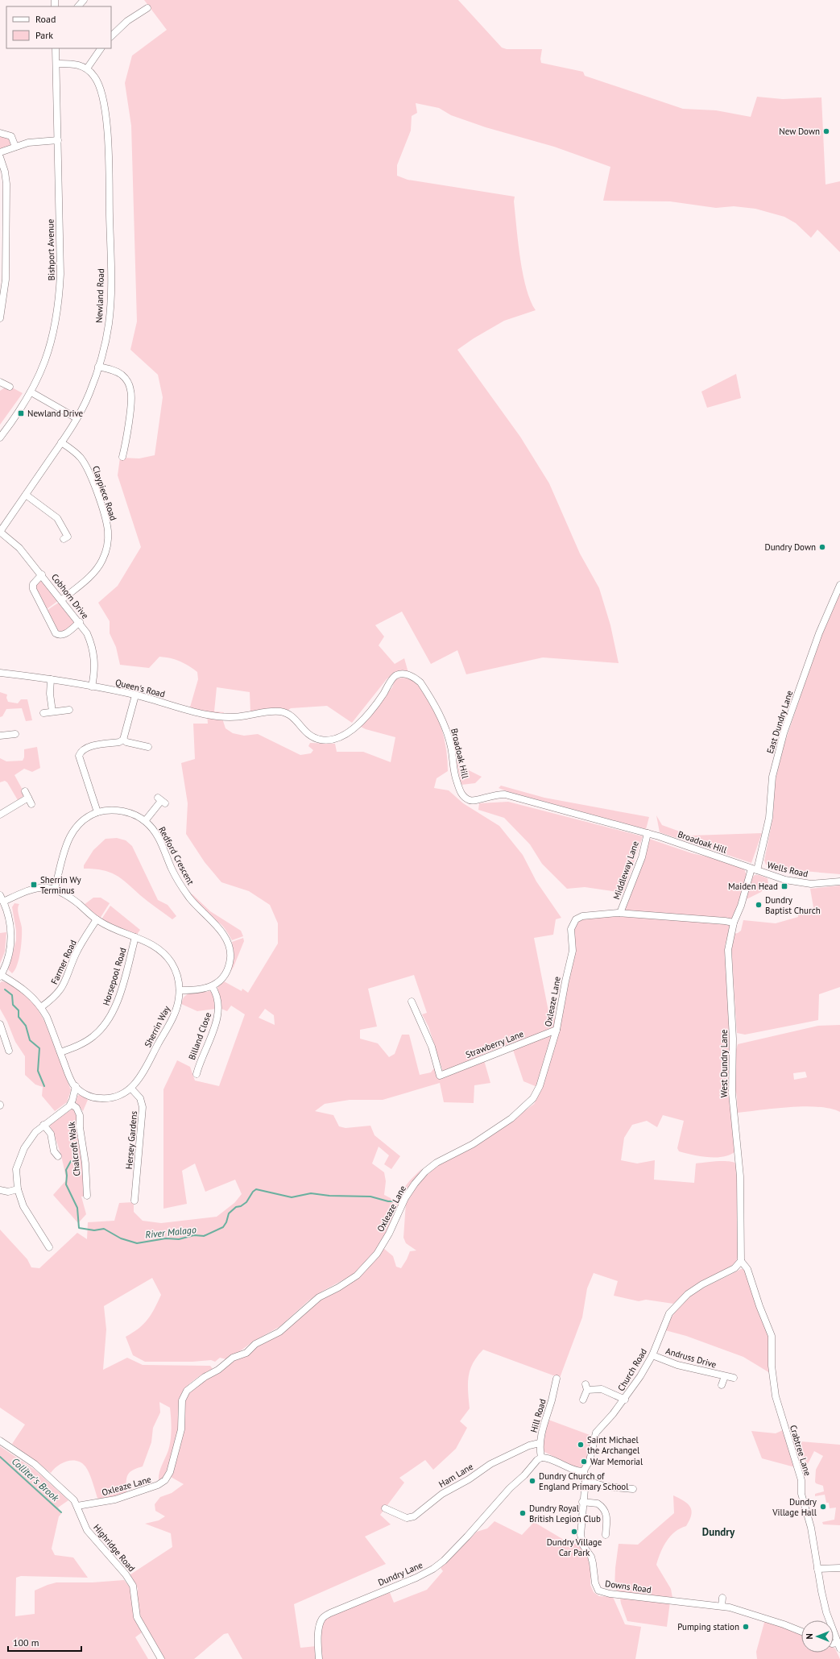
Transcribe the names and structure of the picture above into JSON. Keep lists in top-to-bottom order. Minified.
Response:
{"streets":{"street":["Bishport Avenue","Newland Road","Claypiece Road","Cobhorn Drive","Queen's Road","East Dundry Lane","Broadoak Hill","Redford Crescent","Wells Road","Middleway Lane","Farmer Road","Horsepool Road","Oxleaze Lane","Sherrin Way","Billand Close","Strawberry Lane","West Dundry Lane","Hersey Gardens","Chalcroft Walk","Andruss Drive","Church Road","Hill Road","Crabtree Lane","Ham Lane","Highridge Road","Dundry Lane","Downs Road"]},"crossings":[["Newland Road","Claypiece Road"],["Newland Road","Cobhorn Drive"],["Claypiece Road","Cobhorn Drive"],["Cobhorn Drive","Queen's Road"],["Queen's Road","Broadoak Hill"],["East Dundry Lane","Broadoak Hill"],["East Dundry Lane","Wells Road"],["East Dundry Lane","West Dundry Lane"],["Broadoak Hill","Wells Road"],["Broadoak Hill","Middleway Lane"],["Broadoak Hill","West Dundry Lane"],["Redford Crescent","Sherrin Way"],["Redford Crescent","Billand Close"],["Wells Road","West Dundry Lane"],["Middleway Lane","Oxleaze Lane"],["Farmer Road","Sherrin Way"],["Horsepool Road","Sherrin Way"],["Oxleaze Lane","Strawberry Lane"],["Oxleaze Lane","West Dundry Lane"],["Oxleaze Lane","Highridge Road"],["Sherrin Way","Hersey Gardens"],["West Dundry Lane","Church Road"],["West Dundry Lane","Crabtree Lane"],["Andruss Drive","Church Road"],["Church Road","Crabtree Lane"],["Church Road","Downs Road"],["Hill Road","Ham Lane"],["Hill Road","Dundry Lane"]],"districts":["Dundry"],"water":["River Malago","Colliter's Brook"],"places":{"other":["New Down","Dundry Down","Dundry Baptist Church","Saint Michael the Archangel","War Memorial","Dundry Church of England Primary School","Dundry Village Hall","Dundry Royal British Legion Club","Dundry Village Car Park","Pumping station"],"transit":["Newland Drive","Sherrin Wy Terminus","Maiden Head"]},"legend":["Road","Park"],"scale_bar":"100 m","north":"left"}
